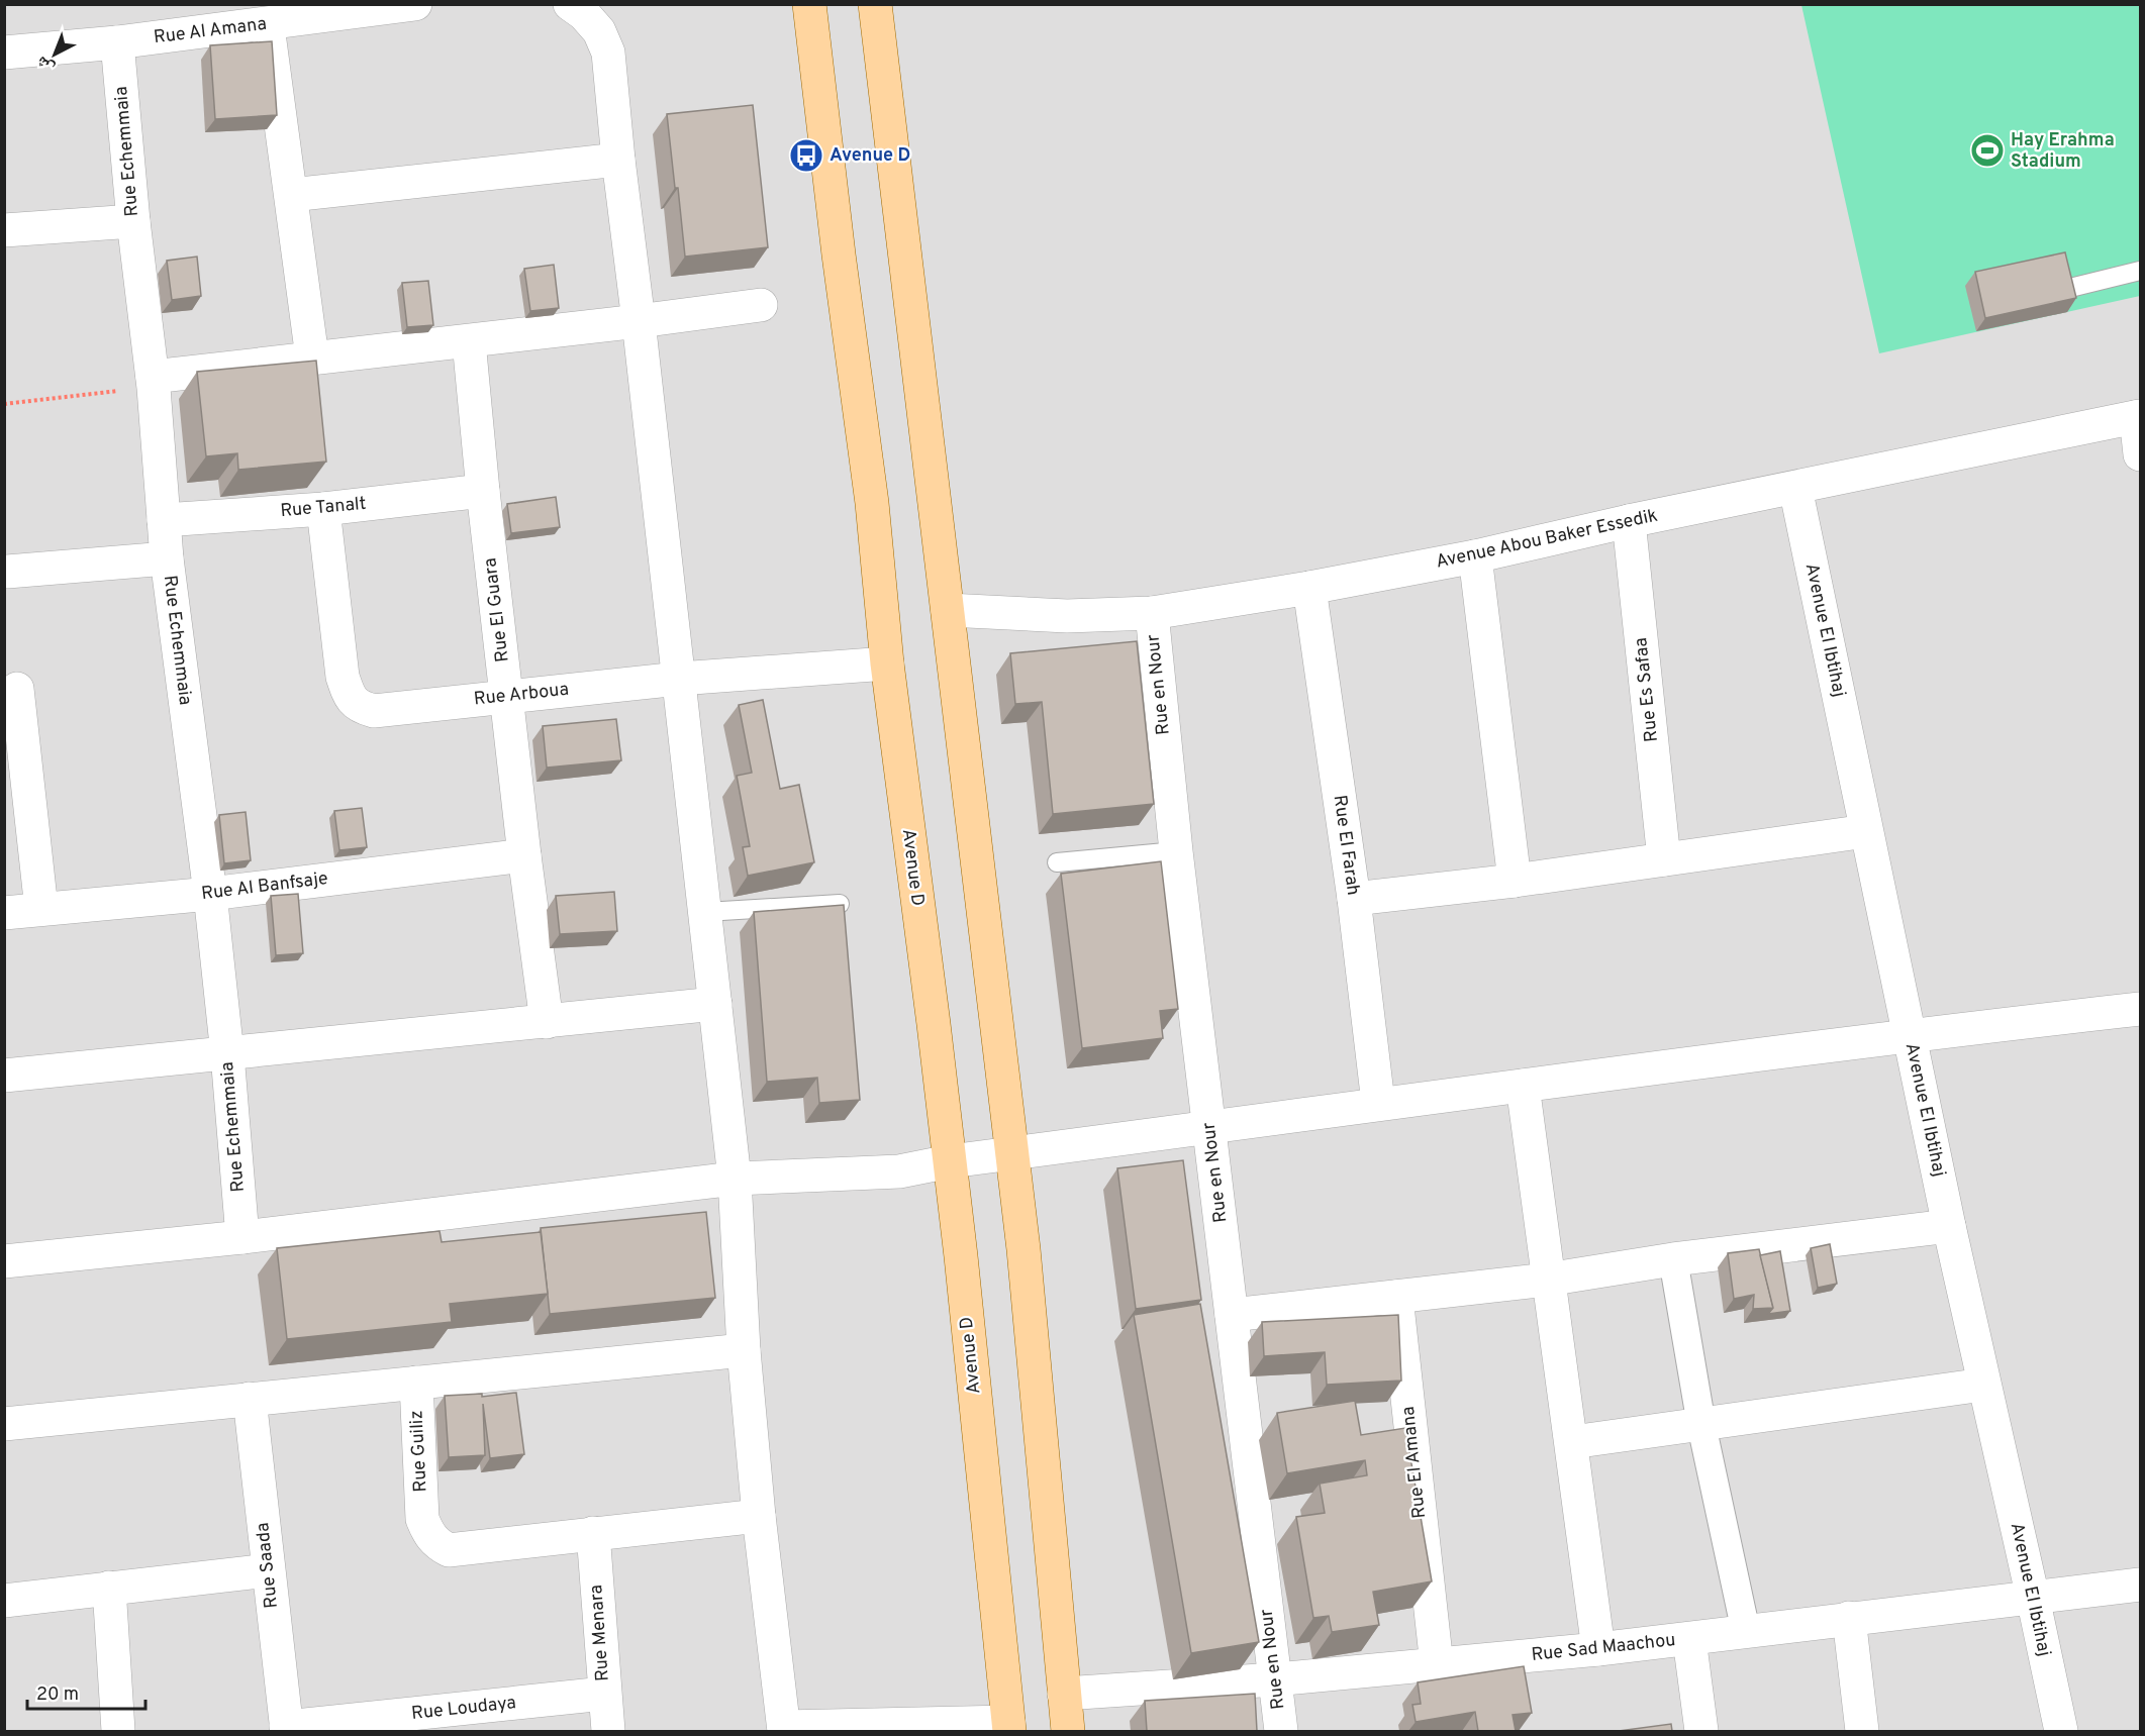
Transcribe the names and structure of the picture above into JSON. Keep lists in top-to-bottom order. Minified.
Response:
{"streets":{"main road":["Avenue D"],"street":["Rue Al Amana","Rue Echemmaia","Rue Tanalt","Avenue Abou Baker Essedik","Rue El Guara","Avenue El Ibtihaj","Rue en Nour","Rue Es Safaa","Rue Arboua","Rue El Farah","Rue Al Banfsaje","Rue Guiliz","Rue El Amana","Rue Saada","Rue Menara","Rue Sad Maachou","Rue Loudaya"]},"crossings":[["Rue Al Amana","Rue Echemmaia"],["Rue Echemmaia","Rue Tanalt"],["Rue Echemmaia","Rue Al Banfsaje"],["Rue Tanalt","Rue El Guara"],["Rue Tanalt","Rue Arboua"],["Avenue Abou Baker Essedik","Avenue El Ibtihaj"],["Avenue Abou Baker Essedik","Rue en Nour"],["Avenue Abou Baker Essedik","Rue Es Safaa"],["Avenue Abou Baker Essedik","Rue El Farah"],["Rue El Guara","Rue Arboua"],["Rue El Guara","Rue Al Banfsaje"],["Avenue El Ibtihaj","Rue Sad Maachou"],["Rue en Nour","Rue Sad Maachou"],["Rue Arboua","Avenue D"],["Rue Guiliz","Rue Menara"],["Rue El Amana","Rue Sad Maachou"],["Rue Saada","Rue Loudaya"],["Rue Menara","Rue Loudaya"]],"places":{"sports":["Hay Erahma Stadium"],"bus stop":["Avenue D"]},"scale_bar":"20 m","north":"bottom left"}
